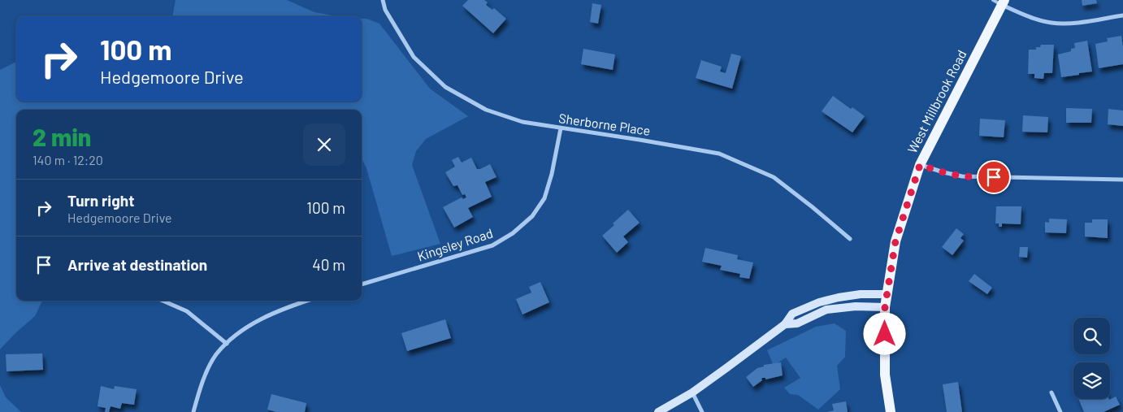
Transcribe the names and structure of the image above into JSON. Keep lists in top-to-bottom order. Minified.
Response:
{"streets":{"main road":["West Millbrook Road"],"street":["Sherborne Place","Kingsley Road"]},"crossings":[["Sherborne Place","Kingsley Road"]],"page":{"turn":["100 m","Hedgemoore Drive"],"heading":["2 min","140 m · 12:20"],"list":[{"name":"Turn right","note":"Hedgemoore Drive","value":"100 m"},{"name":"Arrive at destination","value":"40 m"}]}}
